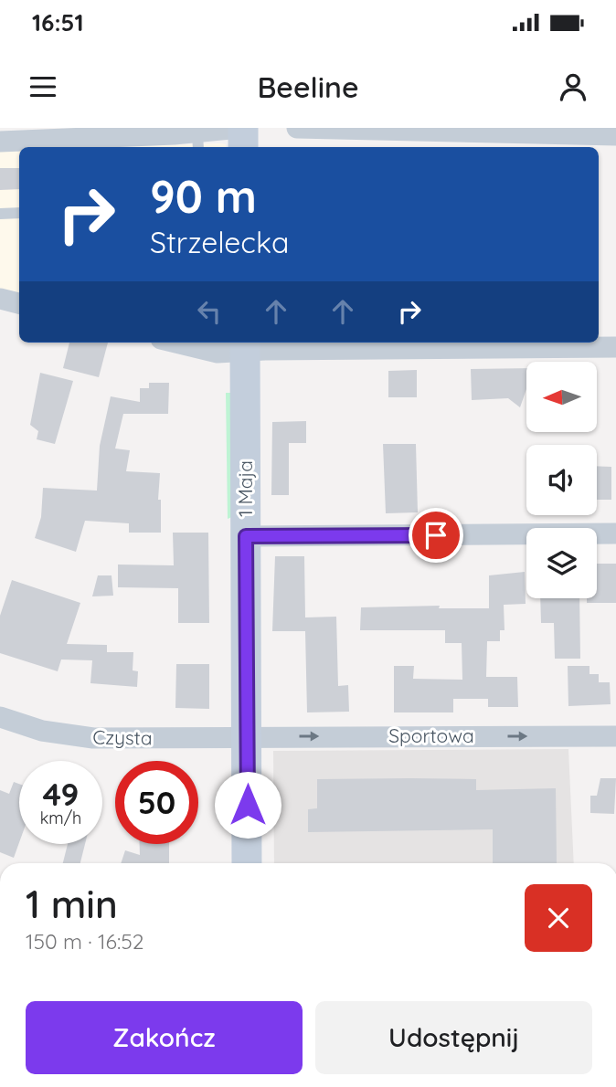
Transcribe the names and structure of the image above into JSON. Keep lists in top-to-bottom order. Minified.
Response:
{"streets":{"main road":["1 Maja"],"street":["Sportowa","Czysta"]},"crossings":[["1 Maja","Sportowa"],["1 Maja","Czysta"],["Sportowa","Czysta"]],"one_way":["Sportowa"],"north":"left","page":{"status":"16:51","header":"Beeline","turn":["90 m","Strzelecka"],"speed":"49 km/h","limit":"50","heading":["1 min","150 m · 16:52"],"buttons":["Zakończ","Udostępnij"]}}
